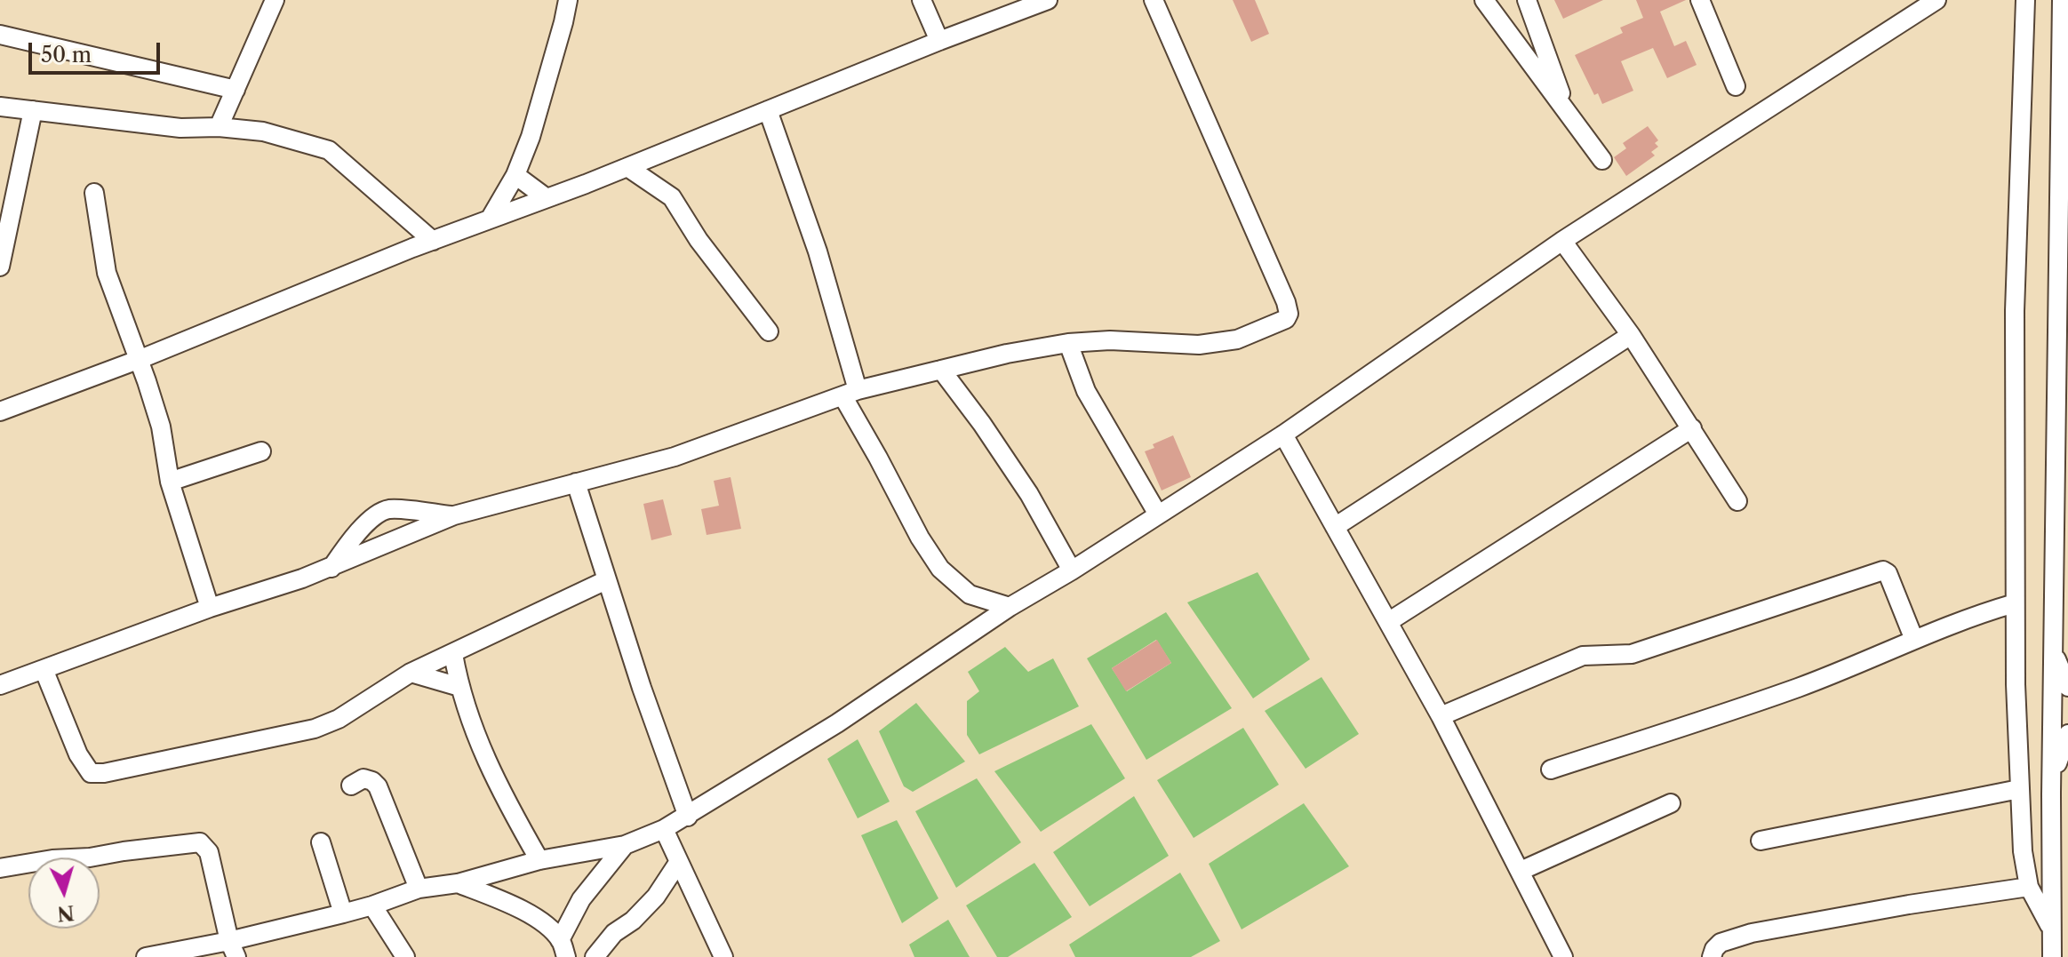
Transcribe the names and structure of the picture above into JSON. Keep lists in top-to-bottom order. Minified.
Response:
{"scale_bar":"50 m","north":"bottom"}
